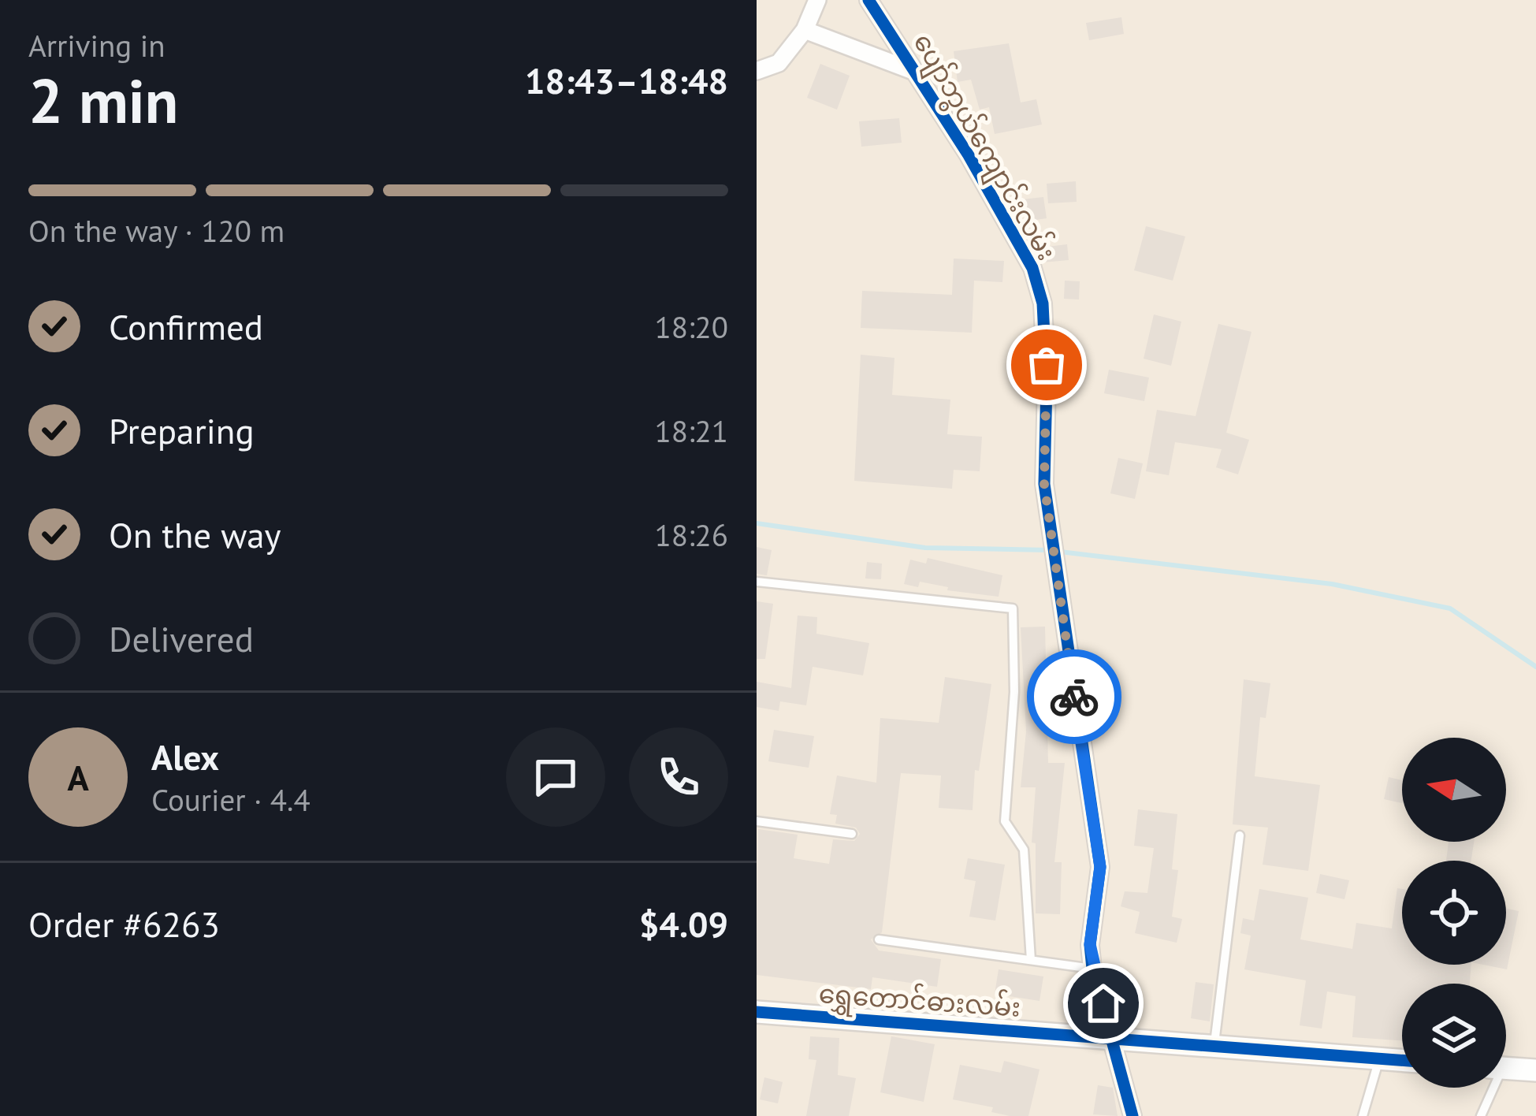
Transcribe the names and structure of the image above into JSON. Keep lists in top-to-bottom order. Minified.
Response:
{"streets":{"street":["ပျော်ဘွယ်ကျောင်းလမ်း","ရွှေတောင်ဓားလမ်း"]},"crossings":[["ပျော်ဘွယ်ကျောင်းလမ်း","ရွှေတောင်ဓားလမ်း"]],"north":"left","page":{"heading":["2 min","Arriving in","18:43–18:48"],"panel":["Alex","Courier · 4.4","Order #6263","$4.09"],"bar":"On the way · 120 m","list":[["Confirmed","18:20"],["Preparing","18:21"],["On the way","18:26"],"Delivered"],"round":"A"}}
